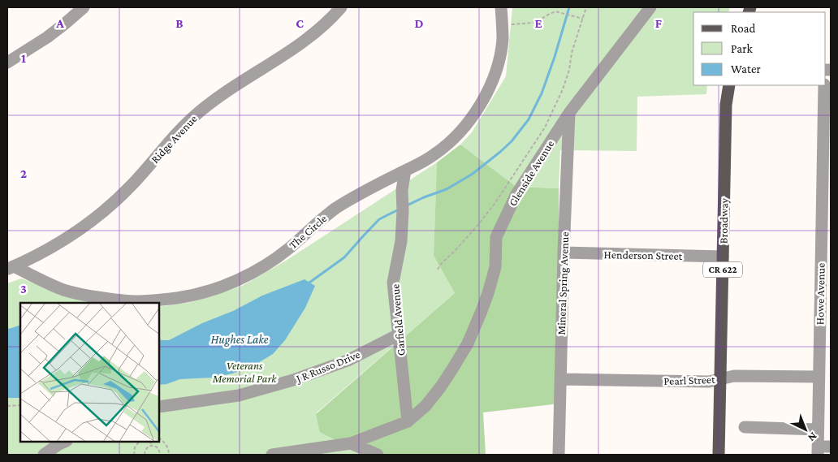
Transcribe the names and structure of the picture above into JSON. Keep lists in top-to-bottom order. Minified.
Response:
{"streets":{"main road":["Broadway","CR 622"],"street":["Ridge Avenue","Glenside Avenue","The Circle","Henderson Street","Mineral Spring Avenue","Howe Avenue","Garfield Avenue","J R Russo Drive","Pearl Street"]},"crossings":[["Ridge Avenue","The Circle"],["Glenside Avenue","Mineral Spring Avenue"],["Glenside Avenue","Garfield Avenue"],["Broadway","Henderson Street"],["Broadway","Pearl Street"],["The Circle","Garfield Avenue"],["Henderson Street","Mineral Spring Avenue"],["Mineral Spring Avenue","Pearl Street"],["Howe Avenue","Pearl Street"],["Garfield Avenue","J R Russo Drive"]],"water":["Hughes Lake"],"parks":["Veterans Memorial Park"],"legend":["Road","Park","Water"],"north":"bottom right","grid":{"columns":["A","B","C","D","E","F"],"rows":["1","2","3"]}}
